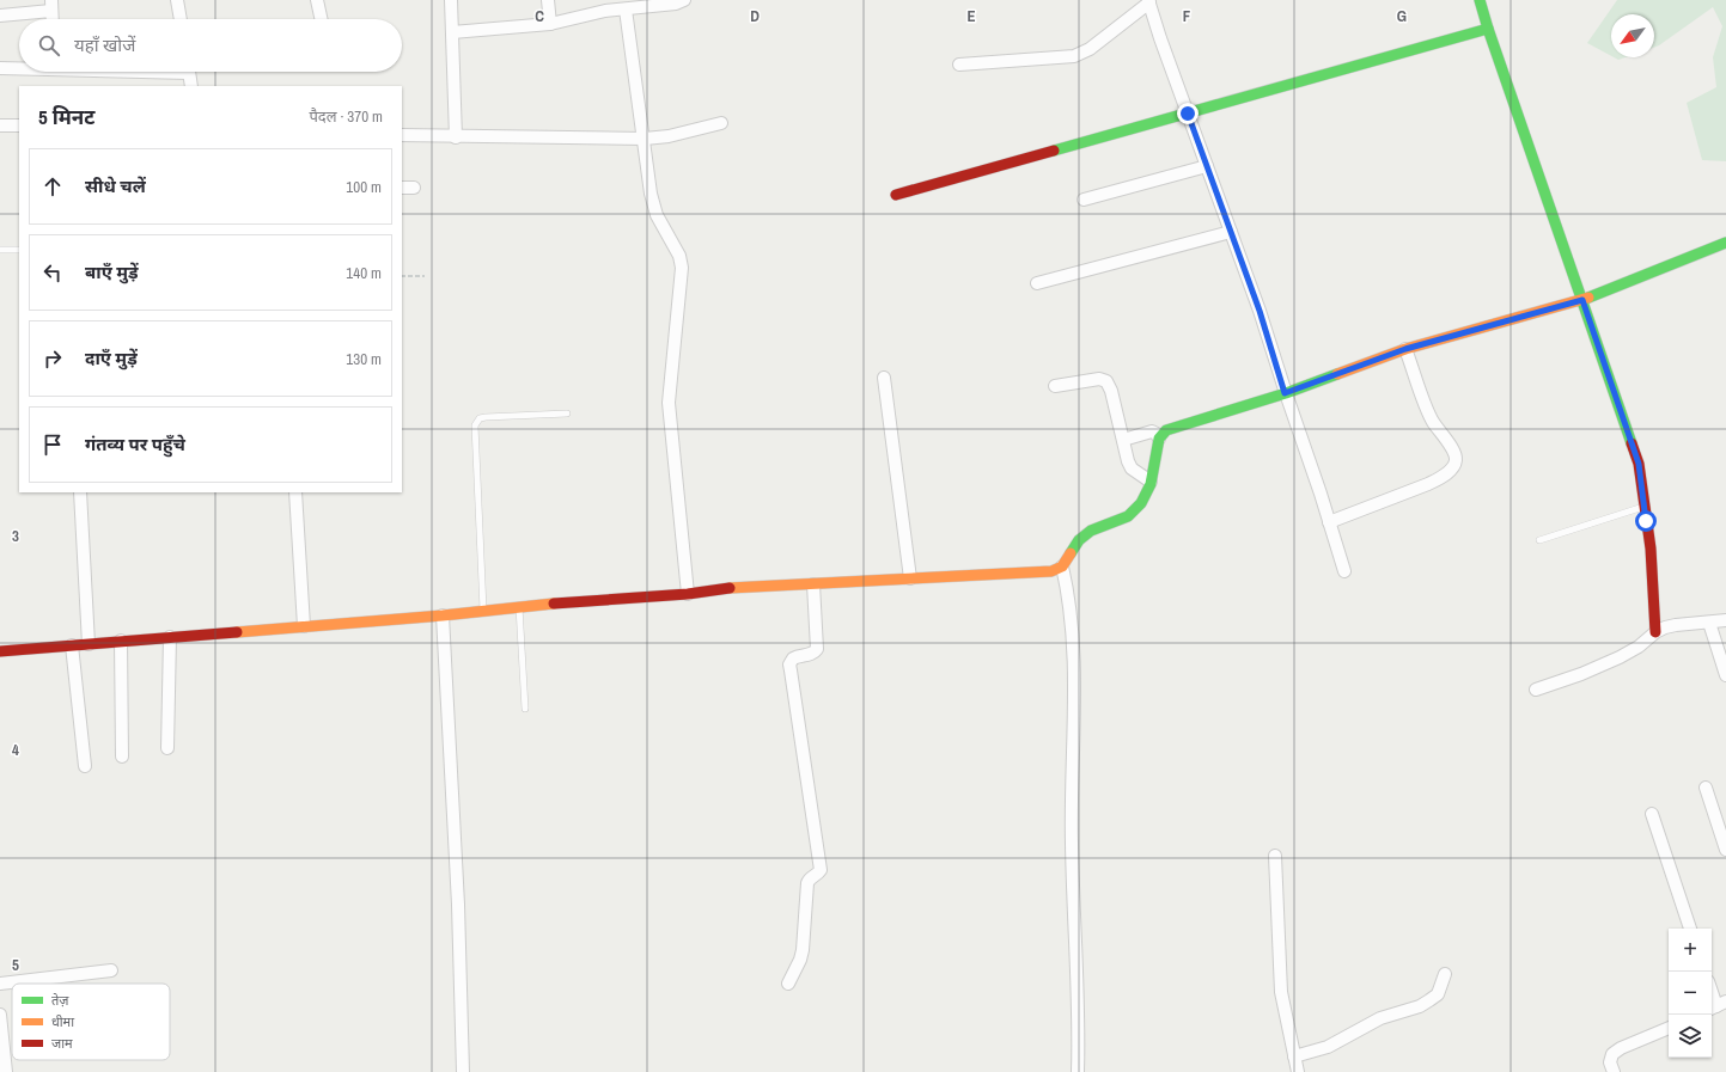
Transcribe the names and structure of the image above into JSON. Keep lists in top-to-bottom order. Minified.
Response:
{"legend":["तेज़","धीमा","जाम"],"north":"bottom left","page":{"search":"यहाँ खोजें","heading":["5 मिनट","पैदल · 370 m"],"list":[["सीधे चलें","100 m"],["बाएँ मुड़ें","140 m"],["दाएँ मुड़ें","130 m"],"गंतव्य पर पहुँचे"],"map_buttons":["+","−"]},"grid":{"columns":["C","D","E","F","G"],"rows":["3","4","5"]}}
